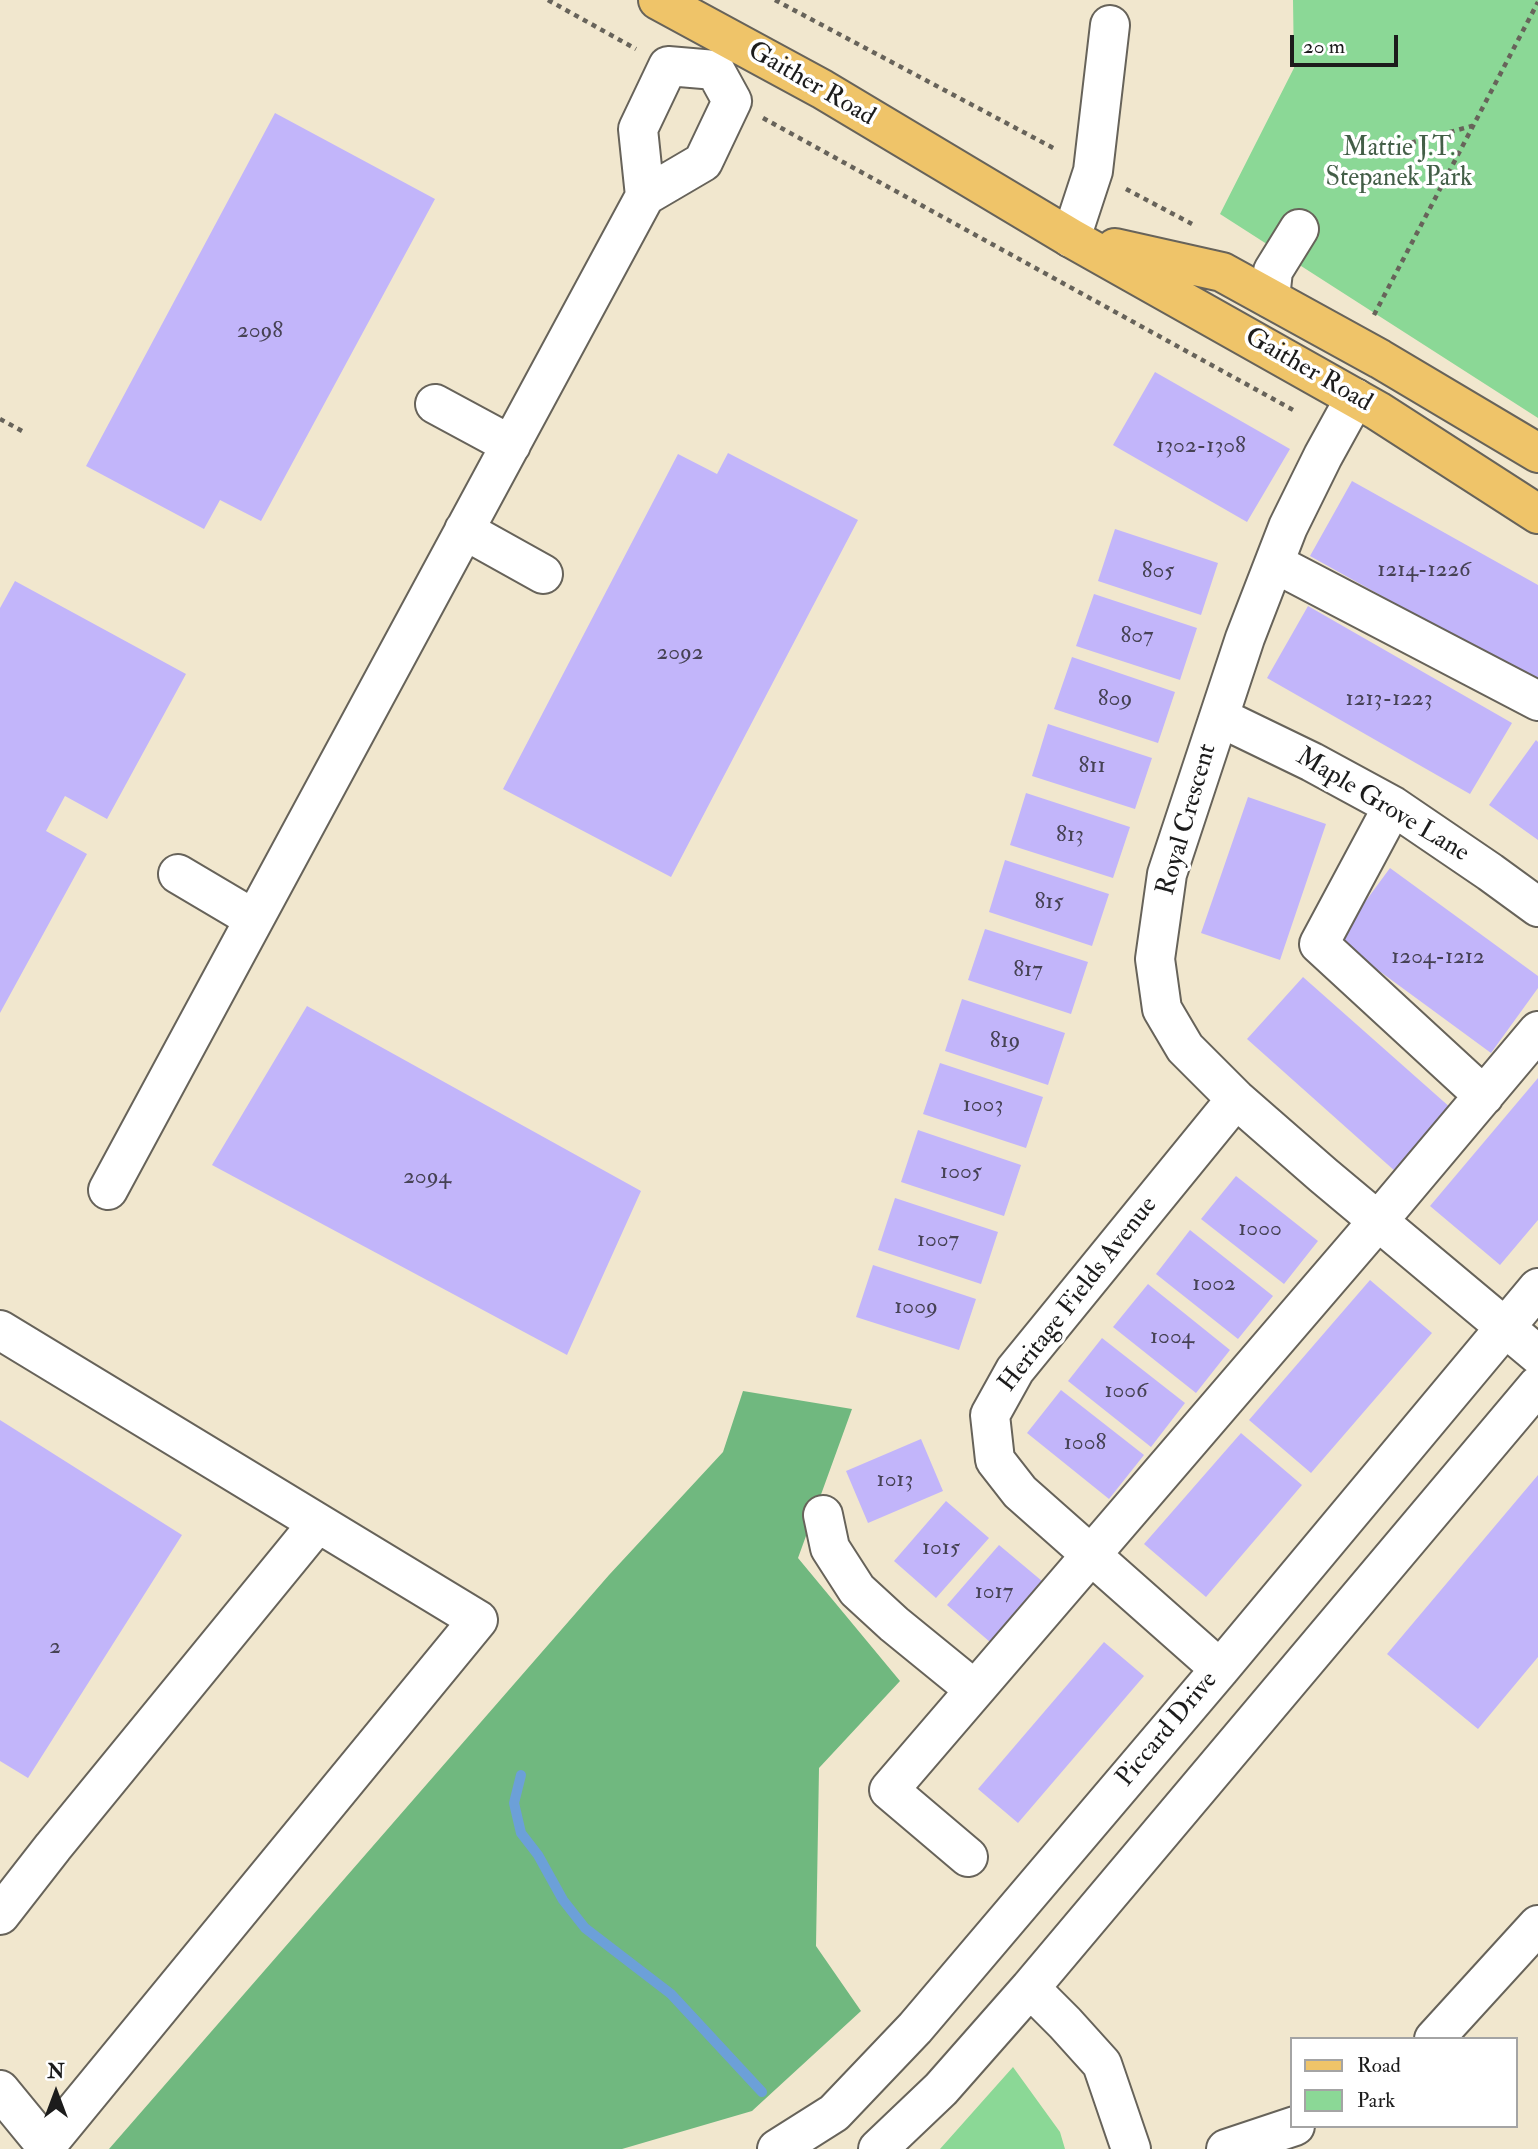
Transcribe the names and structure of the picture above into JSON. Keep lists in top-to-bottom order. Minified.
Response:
{"streets":{"main road":["Gaither Road"],"street":["Maple Grove Lane","Royal Crescent","Heritage Fields Avenue","Piccard Drive"]},"crossings":[["Gaither Road","Royal Crescent"],["Maple Grove Lane","Royal Crescent"],["Royal Crescent","Heritage Fields Avenue"],["Royal Crescent","Piccard Drive"],["Heritage Fields Avenue","Piccard Drive"]],"parks":["Mattie J.T. Stepanek Park"],"house_numbers":["2098","1302-1308","1214-1226","805","807","2092","809","1213-1223","811","813","815","1204-1212","817","819","1003","1005","2094","1000","1007","1002","1009","1004","1006","1008","1013","1015","1017","2"],"legend":["Road","Park"],"scale_bar":"20 m","north":"top"}
